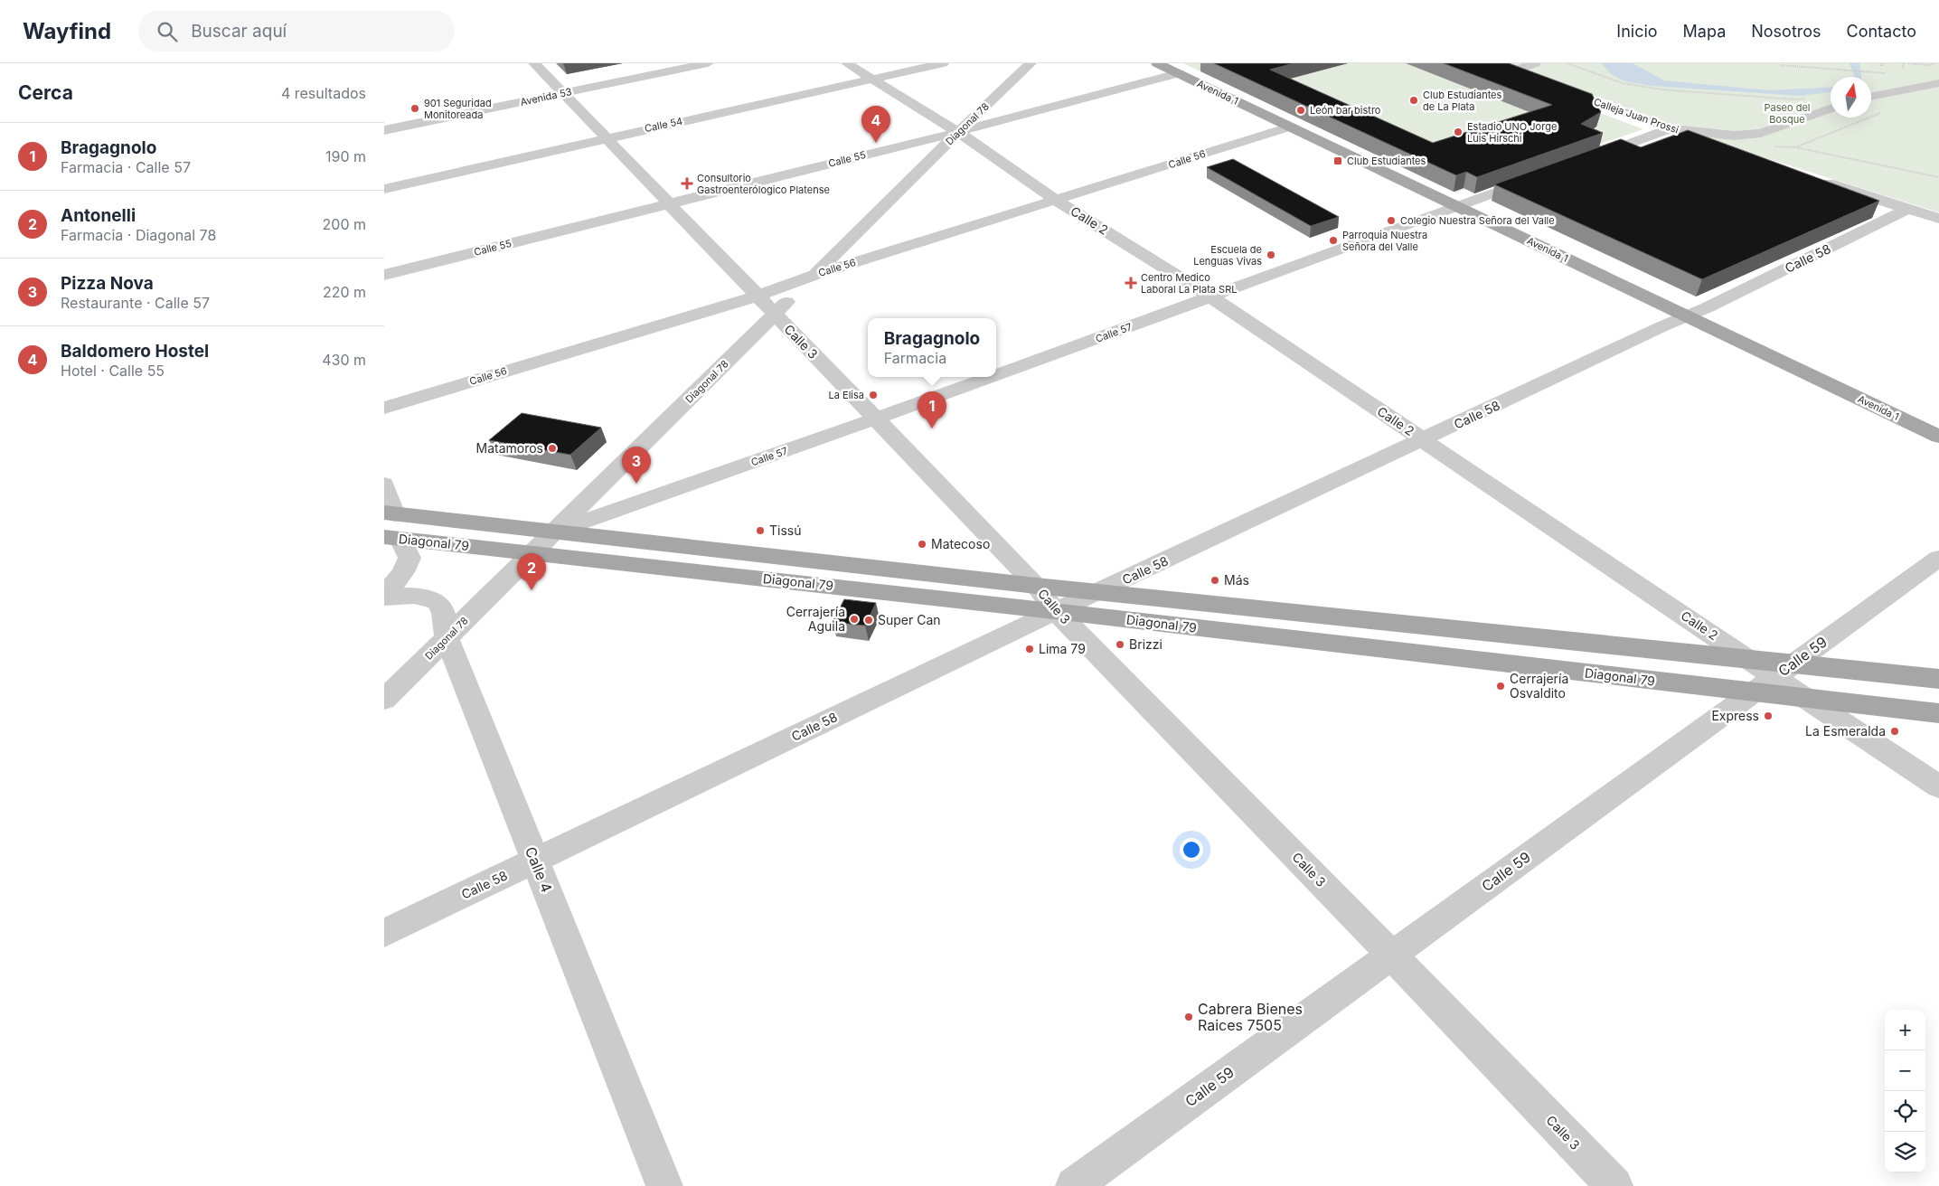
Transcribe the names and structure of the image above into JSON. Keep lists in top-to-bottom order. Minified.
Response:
{"streets":{"main road":["Avenida 1","Diagonal 79"],"street":["Avenida 53","Calleja Juan Prossi","Diagonal 78","Calle 54","Calle 55","Calle 56","Calle 2","Calle 58","Calle 57","Calle 3","Calle 59","Calle 4"]},"crossings":[["Avenida 1","Calle 55"],["Avenida 1","Calle 56"],["Avenida 1","Calle 58"],["Avenida 1","Calle 57"],["Avenida 53","Calle 3"],["Diagonal 78","Calle 55"],["Diagonal 78","Calle 56"],["Diagonal 78","Calle 2"],["Diagonal 78","Calle 57"],["Diagonal 78","Calle 3"],["Diagonal 78","Diagonal 79"],["Diagonal 78","Calle 4"],["Calle 54","Calle 2"],["Calle 54","Calle 3"],["Calle 55","Calle 2"],["Calle 55","Calle 3"],["Calle 56","Calle 2"],["Calle 56","Calle 3"],["Calle 2","Calle 58"],["Calle 2","Calle 57"],["Calle 2","Diagonal 79"],["Calle 2","Calle 59"],["Calle 58","Calle 3"],["Calle 58","Diagonal 79"],["Calle 58","Calle 4"],["Calle 57","Calle 3"],["Calle 57","Diagonal 79"],["Calle 3","Diagonal 79"],["Calle 3","Calle 59"],["Diagonal 79","Calle 59"]],"parks":["Paseo del Bosque"],"places":{"other":["Club Estudiantes de La Plata","901 Seguridad Monitoreada","León bar bistro","Estadio UNO Jorge Luis Hirschi","Colegio Nuestra Señora del Valle","Parroquia Nuestra Señora del Valle","Escuela de Lenguas Vivas","La Elisa","Matamoros","Tissú","Matecoso","Más","Cerrajería Aguila","Super Can","Brizzi","Lima 79","Cerrajería Osvaldito","Express","La Esmeralda","Cabrera Bienes Raices 7505"],"transit":["Club Estudiantes"],"health":["Consultorio Gastroenterólogico Platense","Centro Medico Laboral La Plata SRL"]},"north":"top","page":{"header":"Wayfind","search":"Buscar aquí","nav":["Inicio","Mapa","Nosotros","Contacto"],"heading":["Cerca","4 resultados"],"pins":["4","1","3","2"],"list":[{"mark":"1","name":"Bragagnolo","note":"Farmacia · Calle 57","value":"190 m"},{"mark":"2","name":"Antonelli","note":"Farmacia · Diagonal 78","value":"200 m"},{"mark":"3","name":"Pizza Nova","note":"Restaurante · Calle 57","value":"220 m"},{"mark":"4","name":"Baldomero Hostel","note":"Hotel · Calle 55","value":"430 m"}],"popup":["Bragagnolo","Farmacia"],"map_buttons":["+","−"]}}
